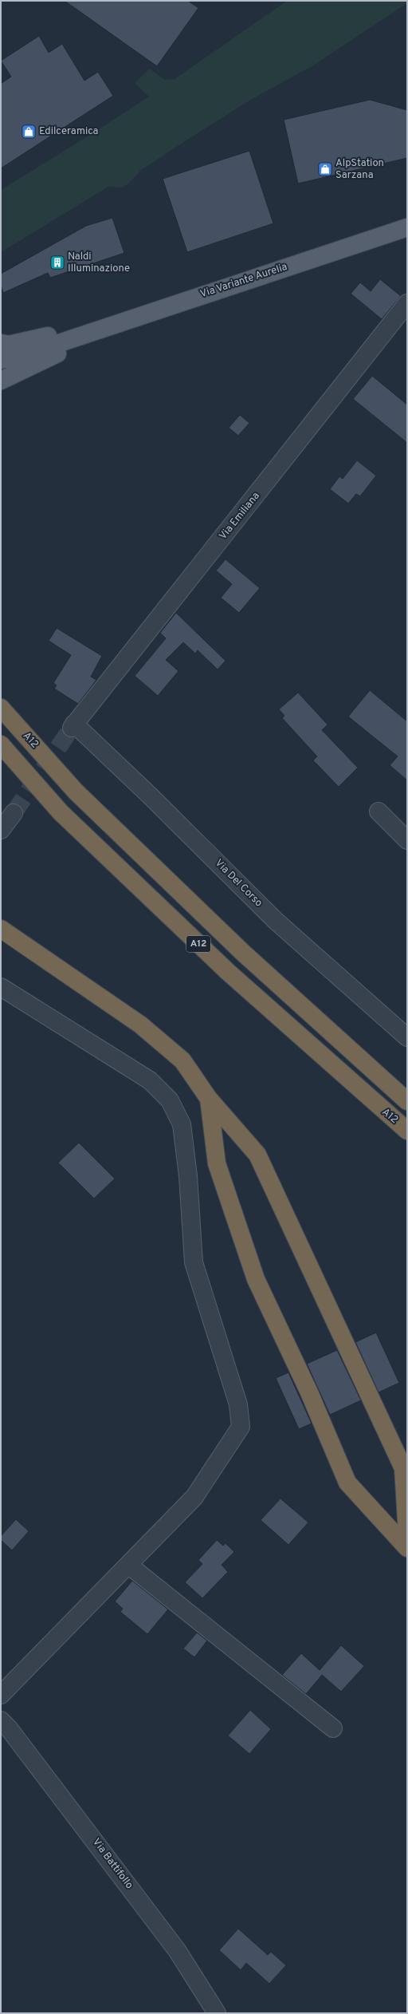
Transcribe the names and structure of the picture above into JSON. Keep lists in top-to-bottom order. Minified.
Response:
{"streets":{"highway":["A12"],"main road":["Via Variante Aurelia"],"street":["Via Emiliana","Via Del Corso","Via Battifollo"]},"crossings":[["Via Emiliana","Via Del Corso"]],"places":{"shop":["Edilceramica","AlpStation Sarzana"],"building":["Naldi Illuminazione"]}}
